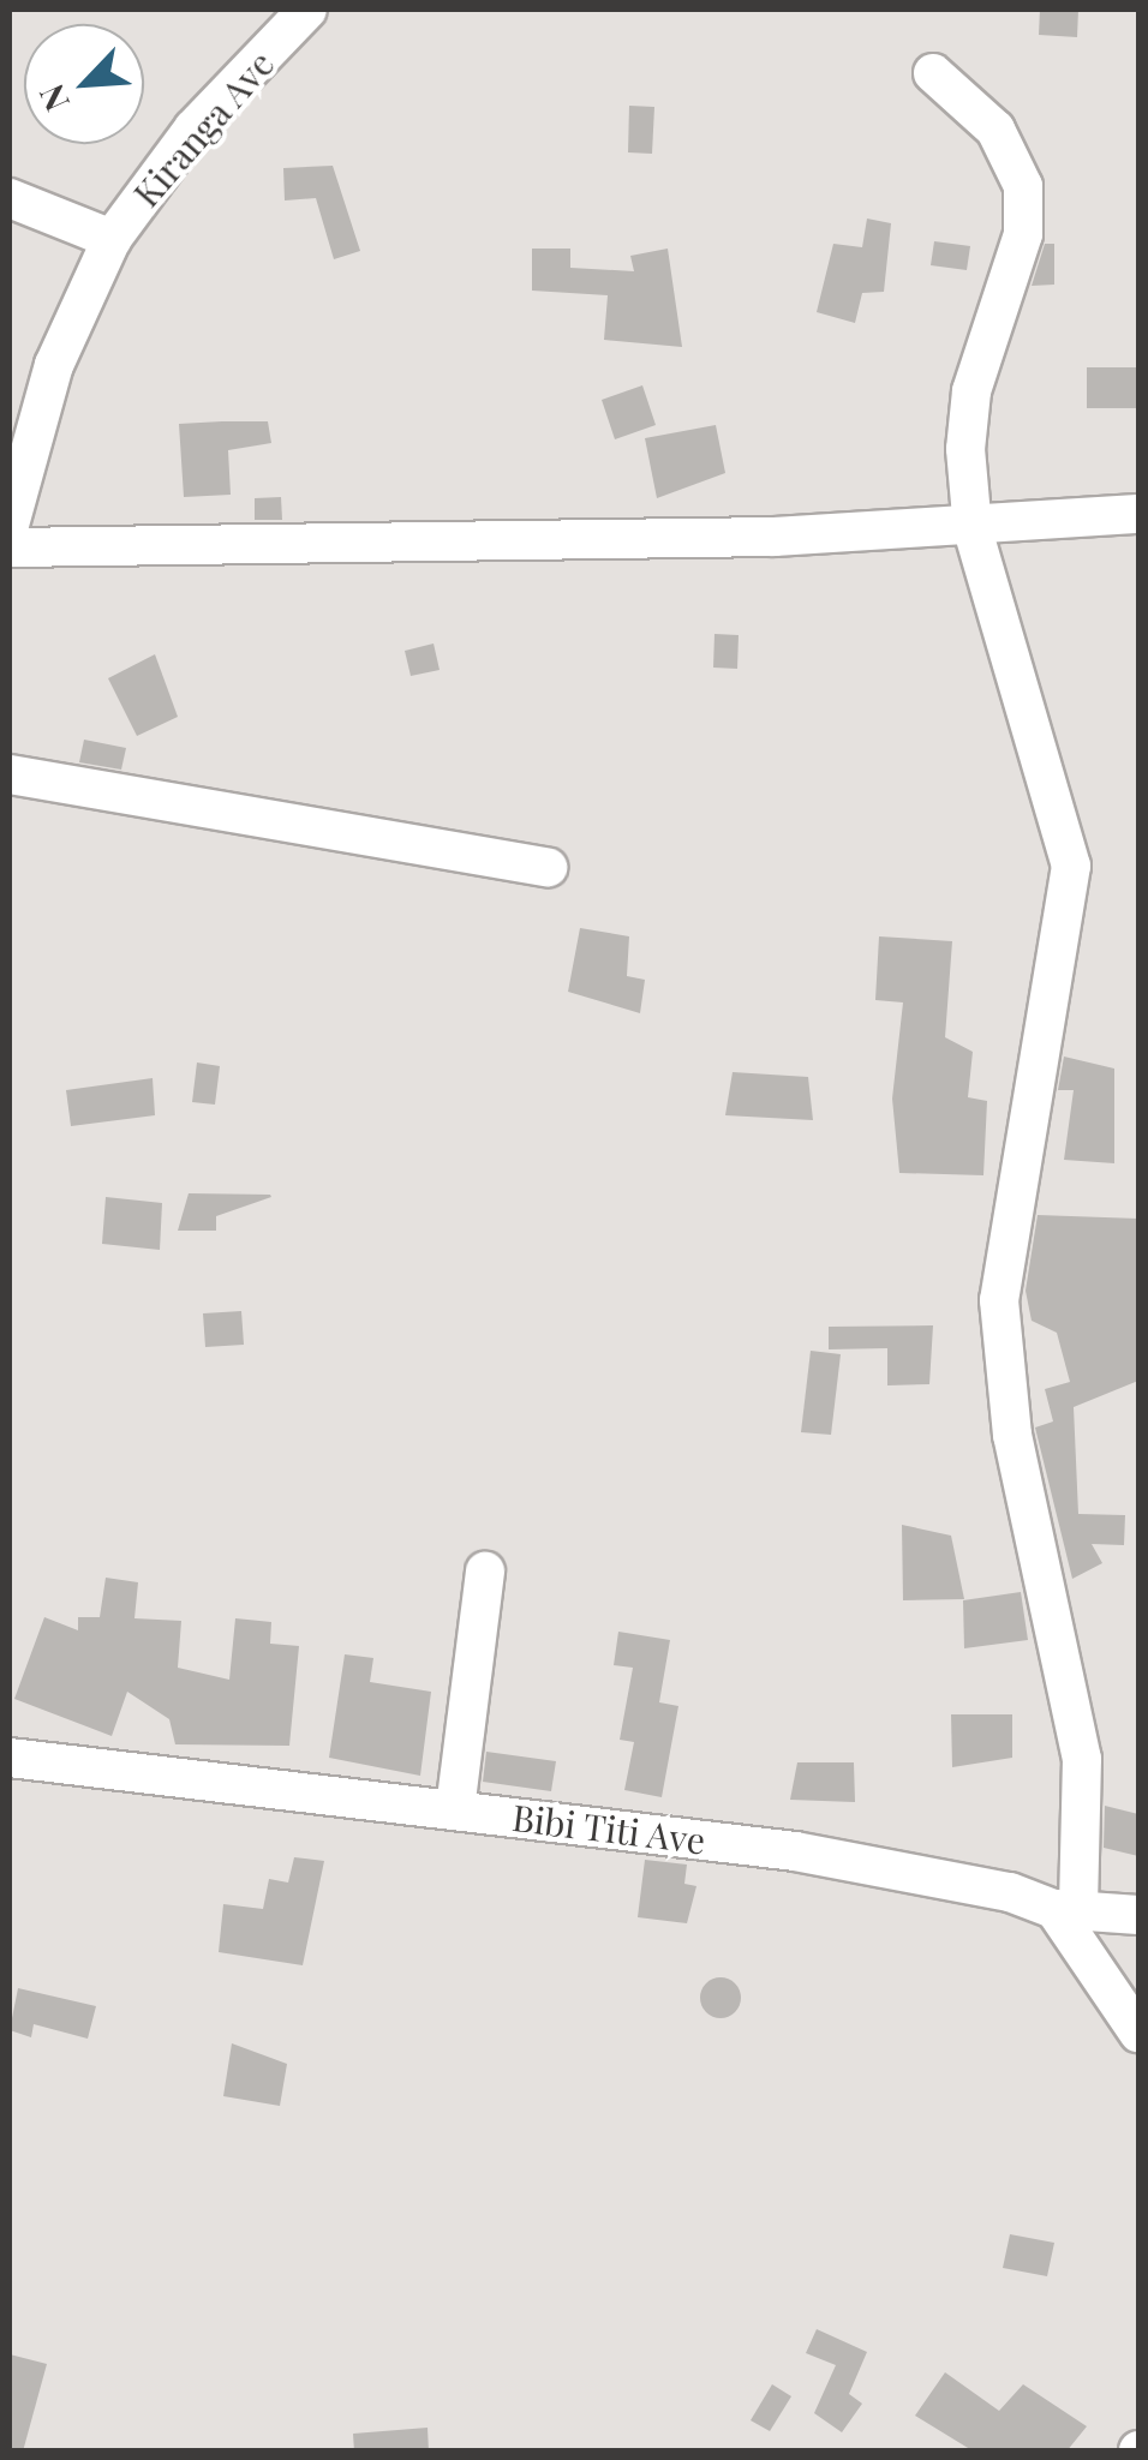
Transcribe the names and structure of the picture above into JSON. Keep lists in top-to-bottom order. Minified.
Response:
{"streets":{"street":["Kiranga Ave","Bibi Titi Ave"]},"north":"bottom left"}
